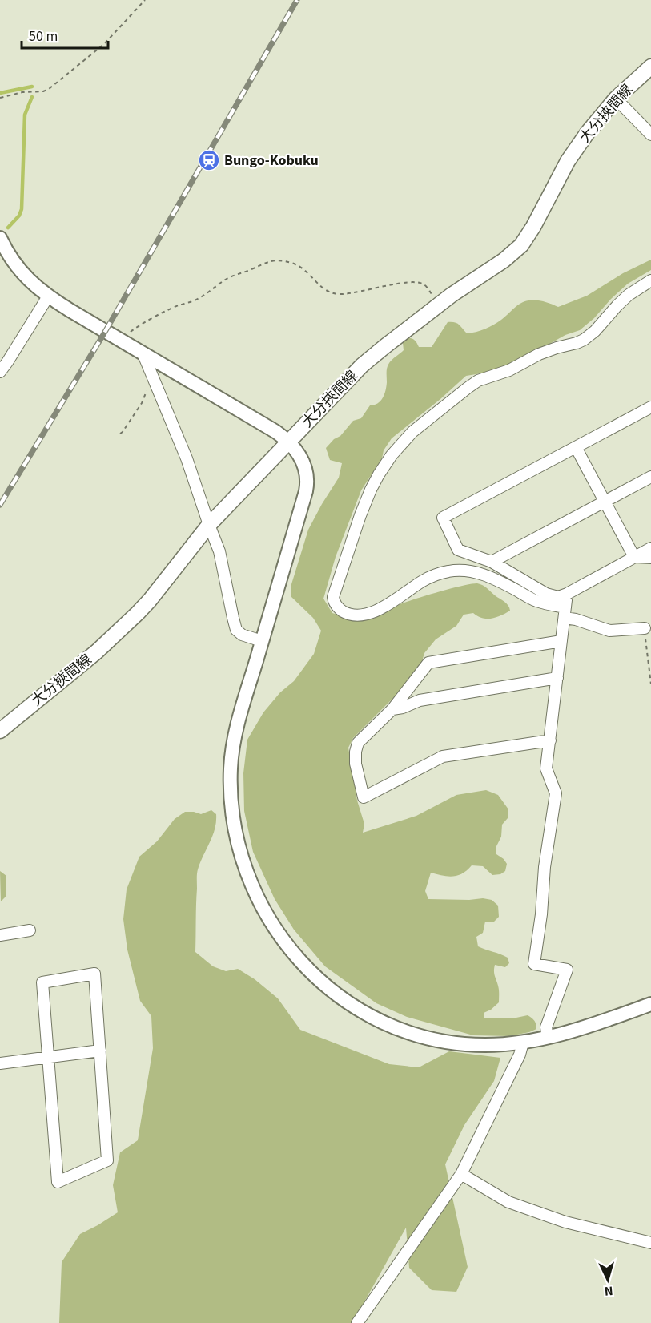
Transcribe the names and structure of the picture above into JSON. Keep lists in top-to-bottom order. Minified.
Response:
{"streets":{"main road":["大分挾間線"]},"places":{"station":["Bungo-Kobuku"]},"scale_bar":"50 m","north":"bottom"}
